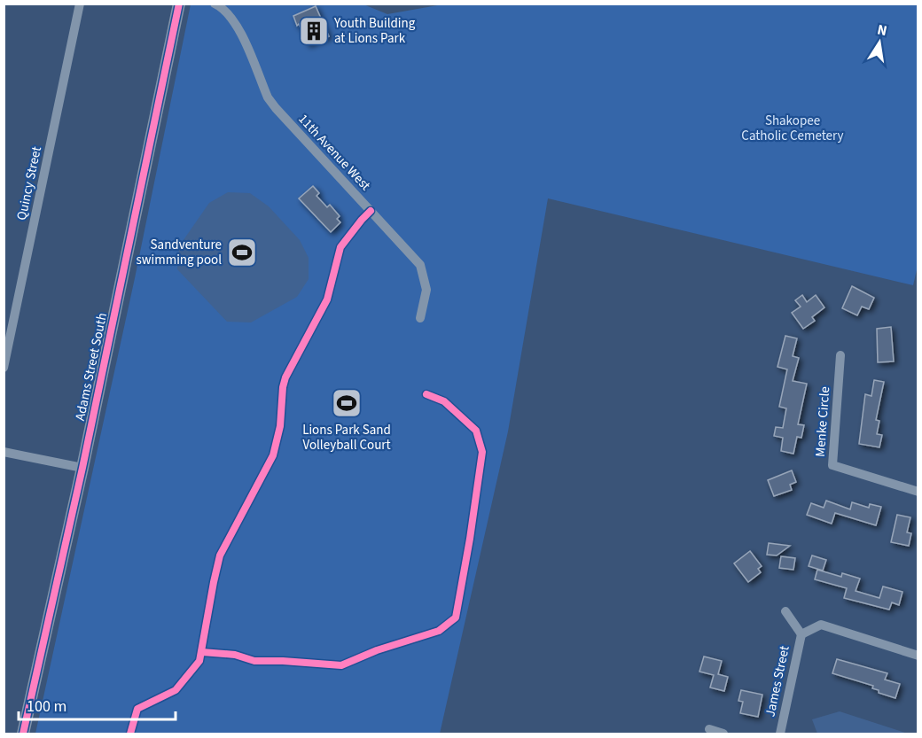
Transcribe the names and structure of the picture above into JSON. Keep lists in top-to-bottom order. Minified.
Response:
{"streets":{"street":["11th Avenue West","Quincy Street","Adams Street South","Menke Circle","James Street"]},"parks":["Shakopee Catholic Cemetery"],"places":{"building":["Youth Building at Lions Park"],"sports":["Sandventure swimming pool","Lions Park Sand Volleyball Court"]},"scale_bar":"100 m","north":"top"}
